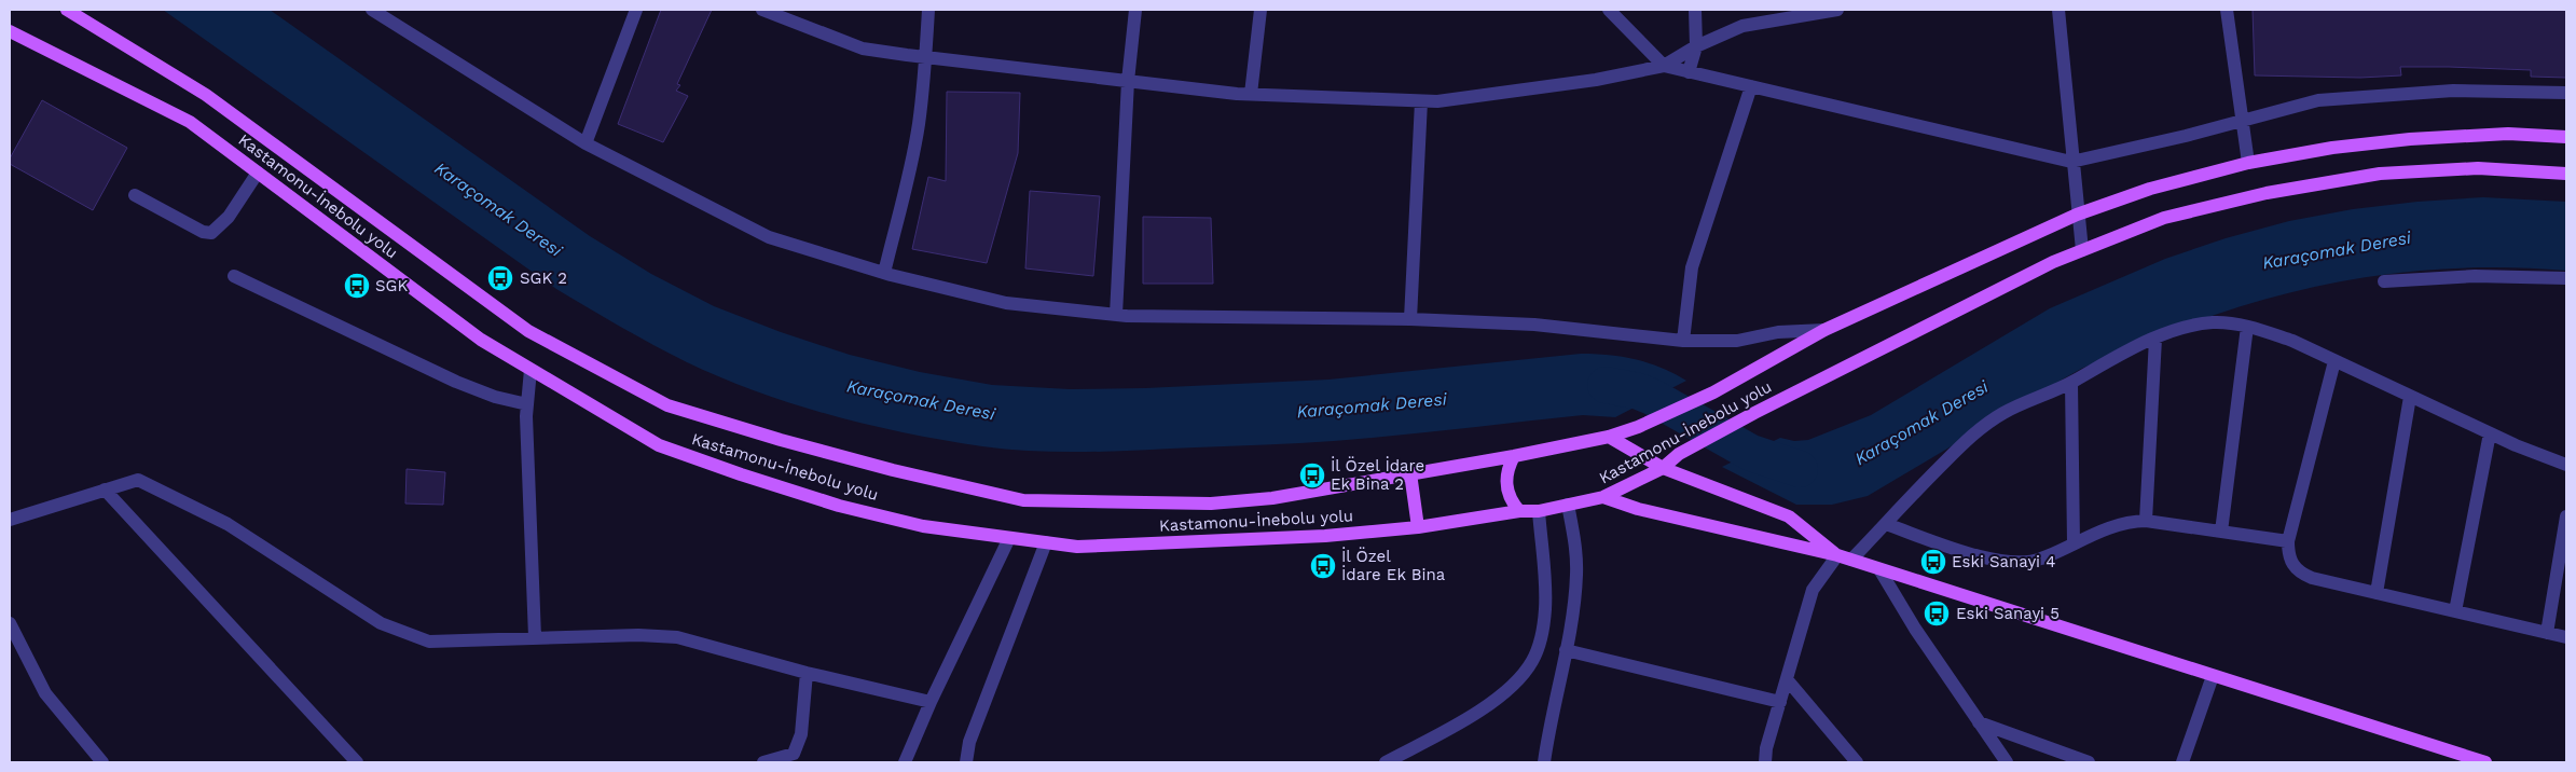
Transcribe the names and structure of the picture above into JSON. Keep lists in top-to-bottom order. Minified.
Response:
{"streets":{"main road":["Kastamonu-İnebolu yolu"]},"water":["Karaçomak Deresi"],"places":{"bus stop":["SGK 2","SGK","İl Özel İdare Ek Bina 2","Eski Sanayi 4","İl Özel İdare Ek Bina","Eski Sanayi 5"]}}
